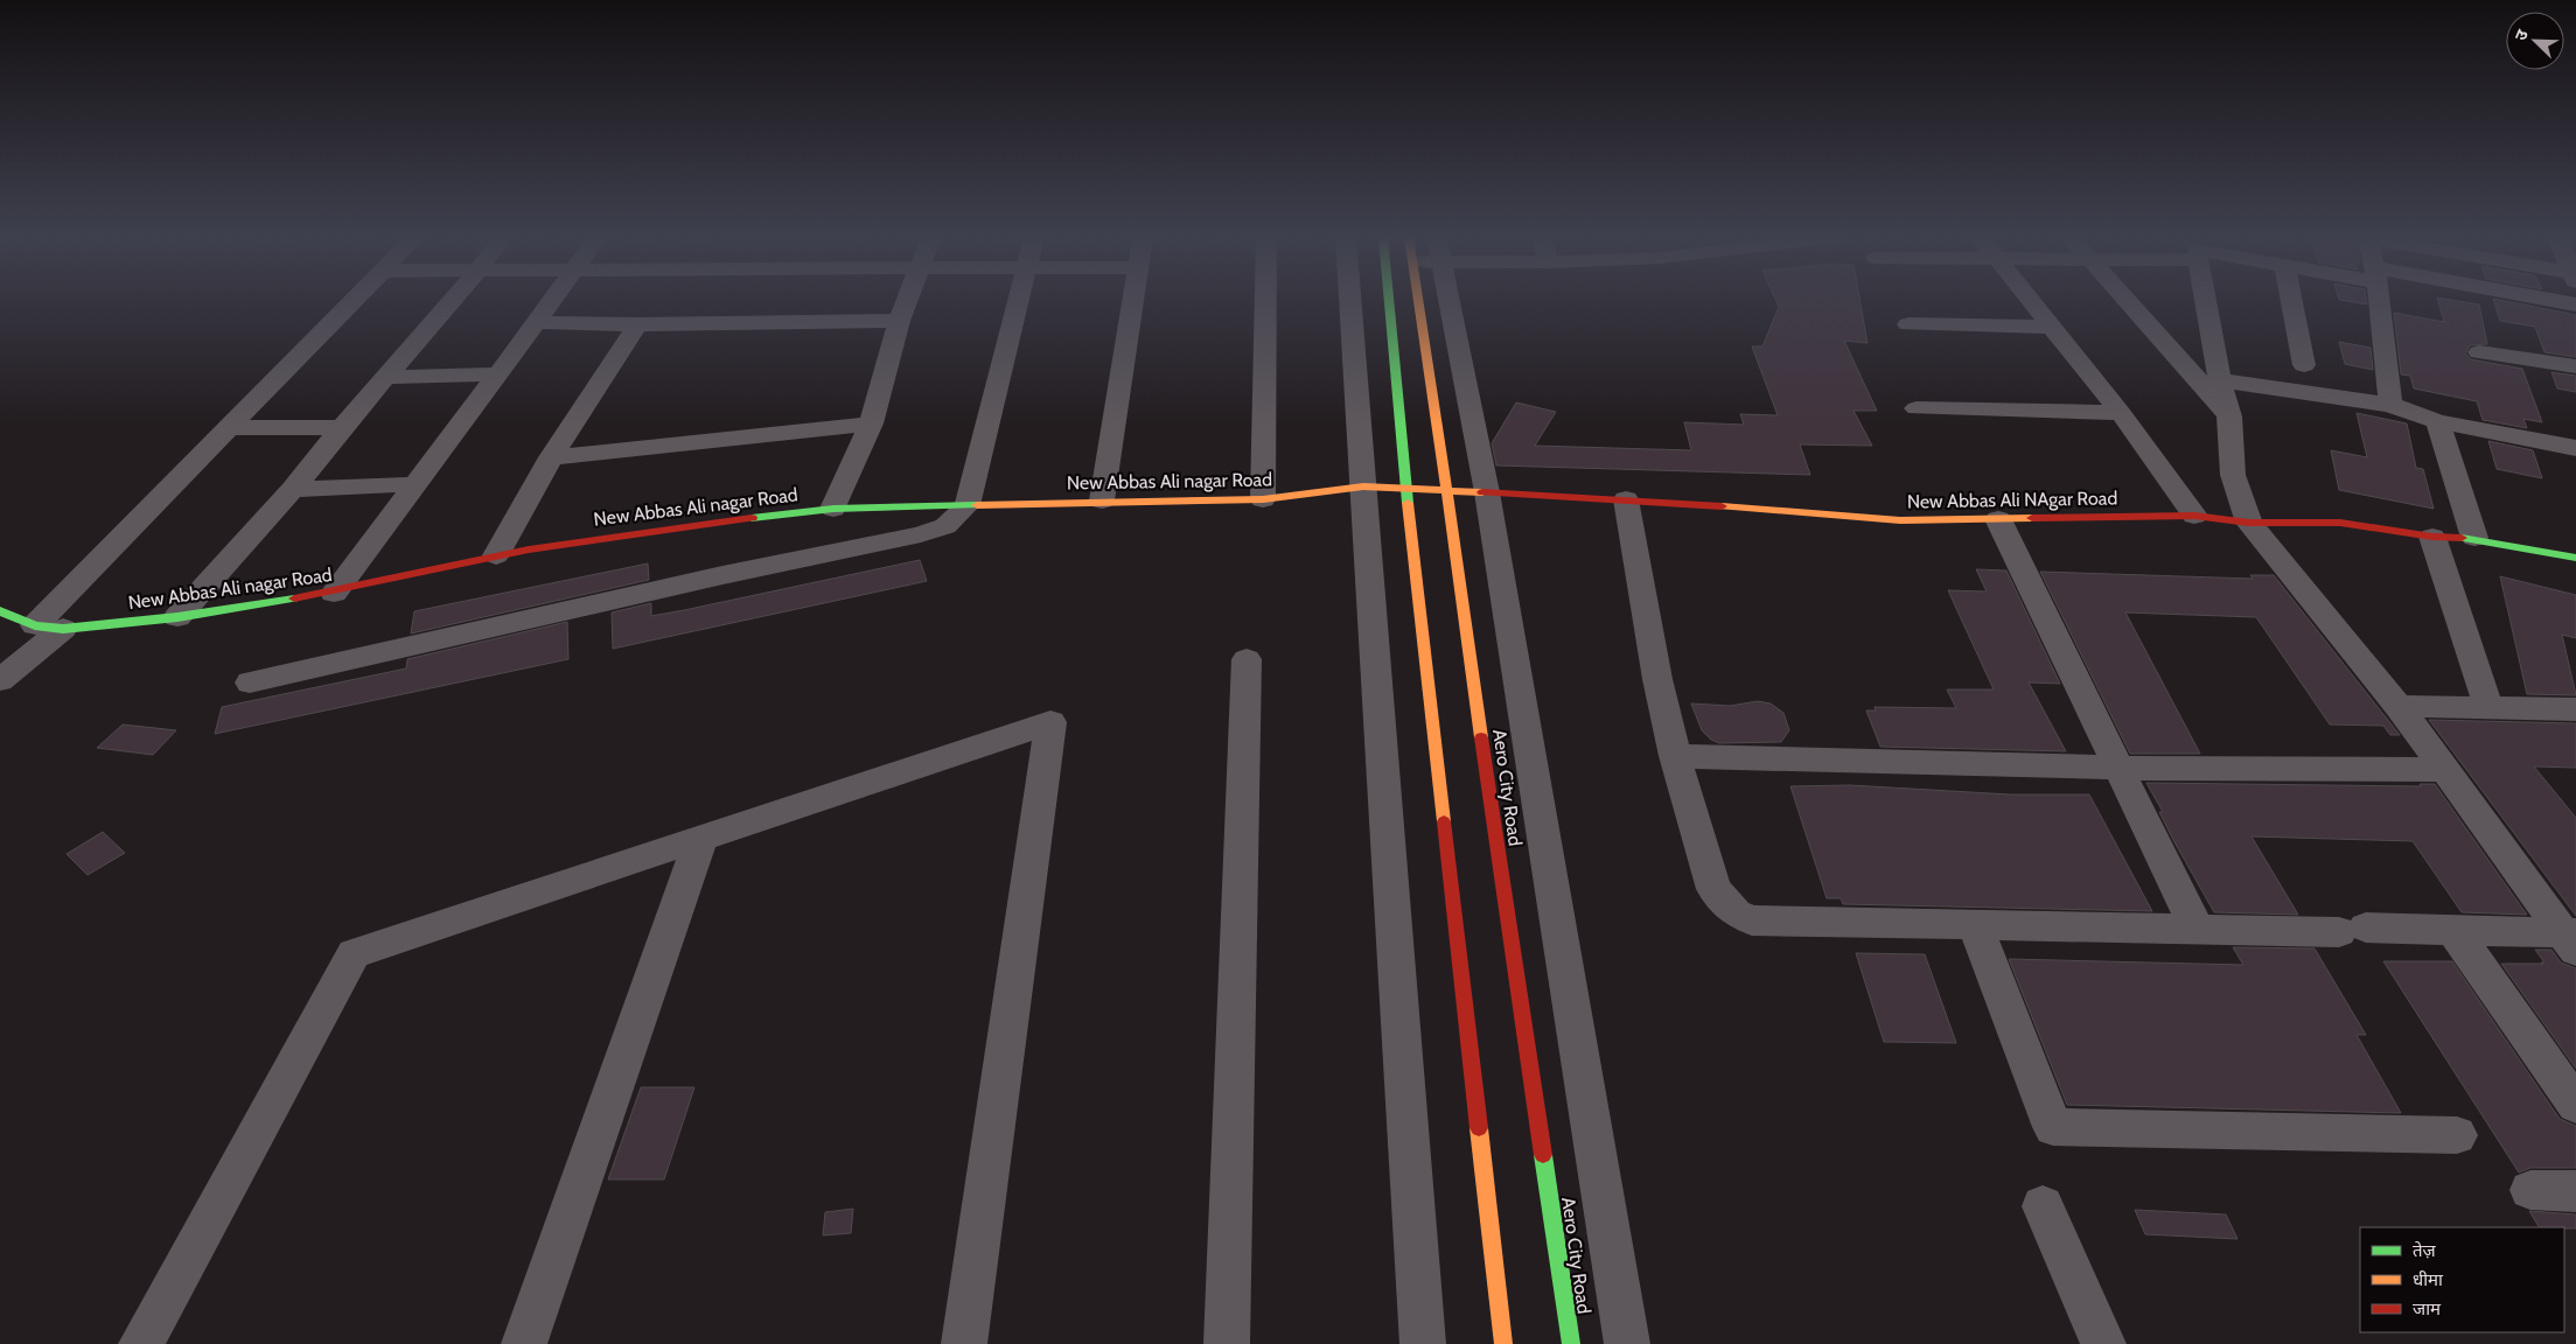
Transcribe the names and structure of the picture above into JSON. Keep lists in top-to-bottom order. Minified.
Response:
{"streets":{"street":["New Abbas Ali nagar Road","New Abbas Ali NAgar Road","Aero City Road"]},"crossings":[["New Abbas Ali nagar Road","New Abbas Ali NAgar Road"],["New Abbas Ali nagar Road","Aero City Road"],["New Abbas Ali NAgar Road","Aero City Road"]],"legend":["तेज़","धीमा","जाम"],"north":"top left"}
